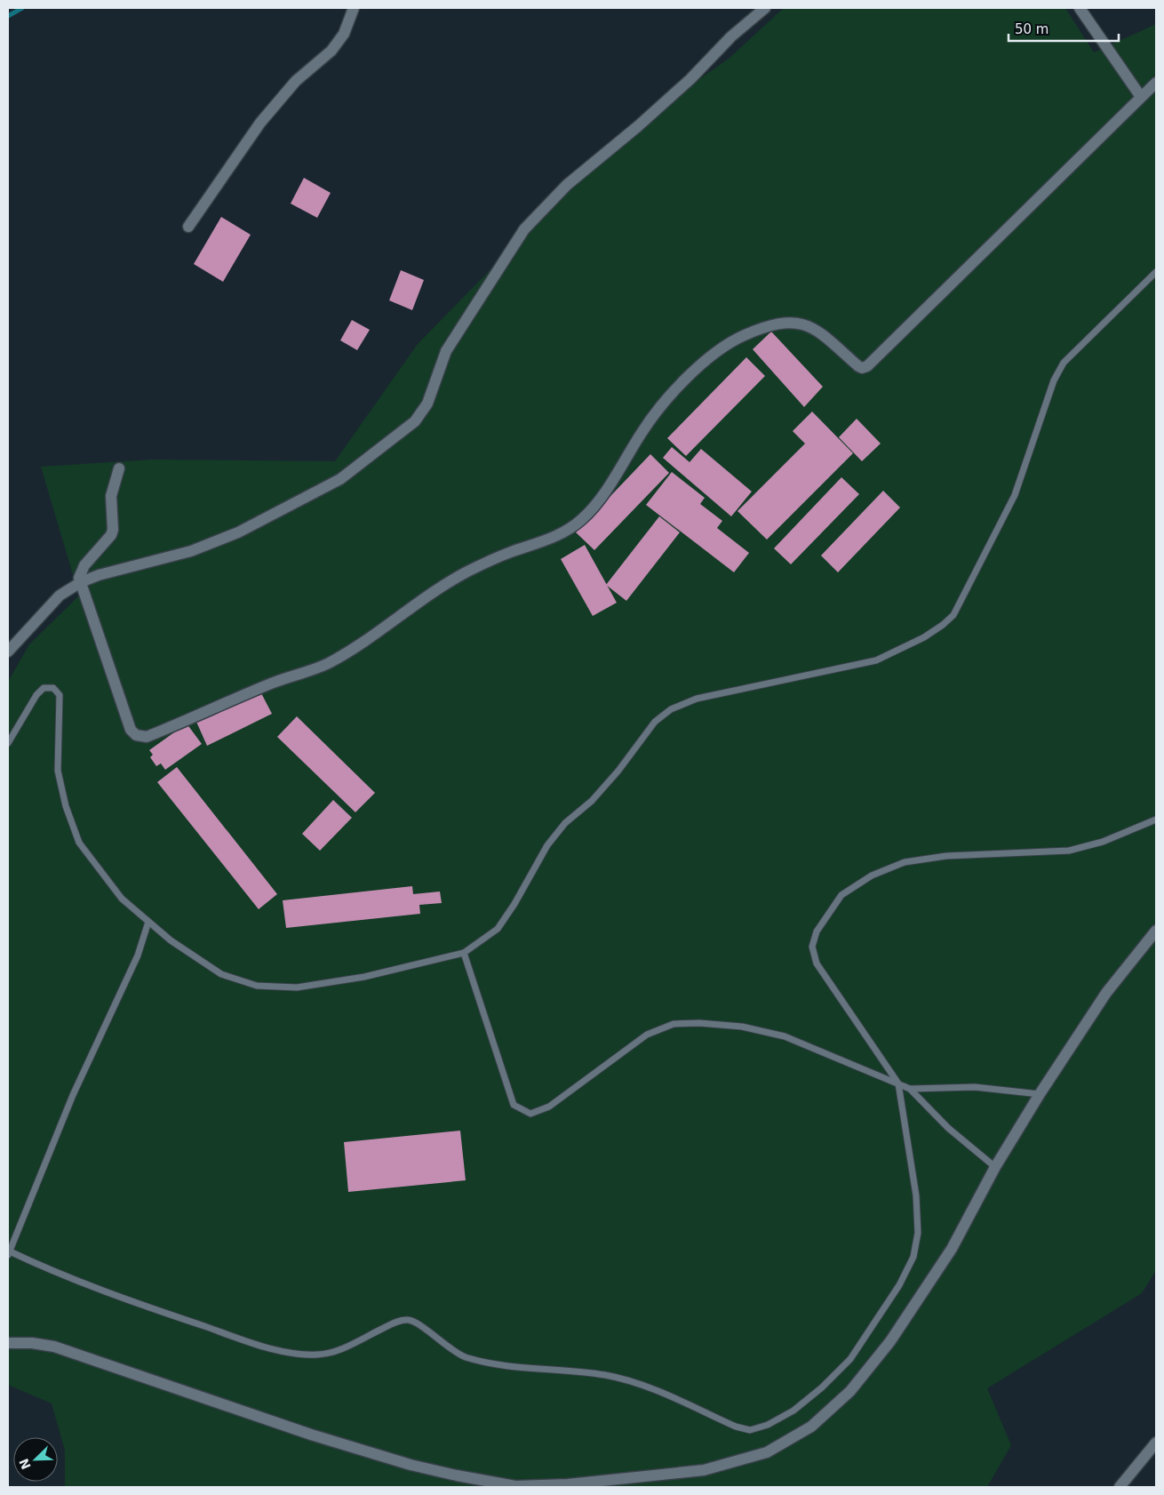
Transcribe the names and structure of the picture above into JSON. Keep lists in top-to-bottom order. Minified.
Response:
{"scale_bar":"50 m","north":"bottom left"}
